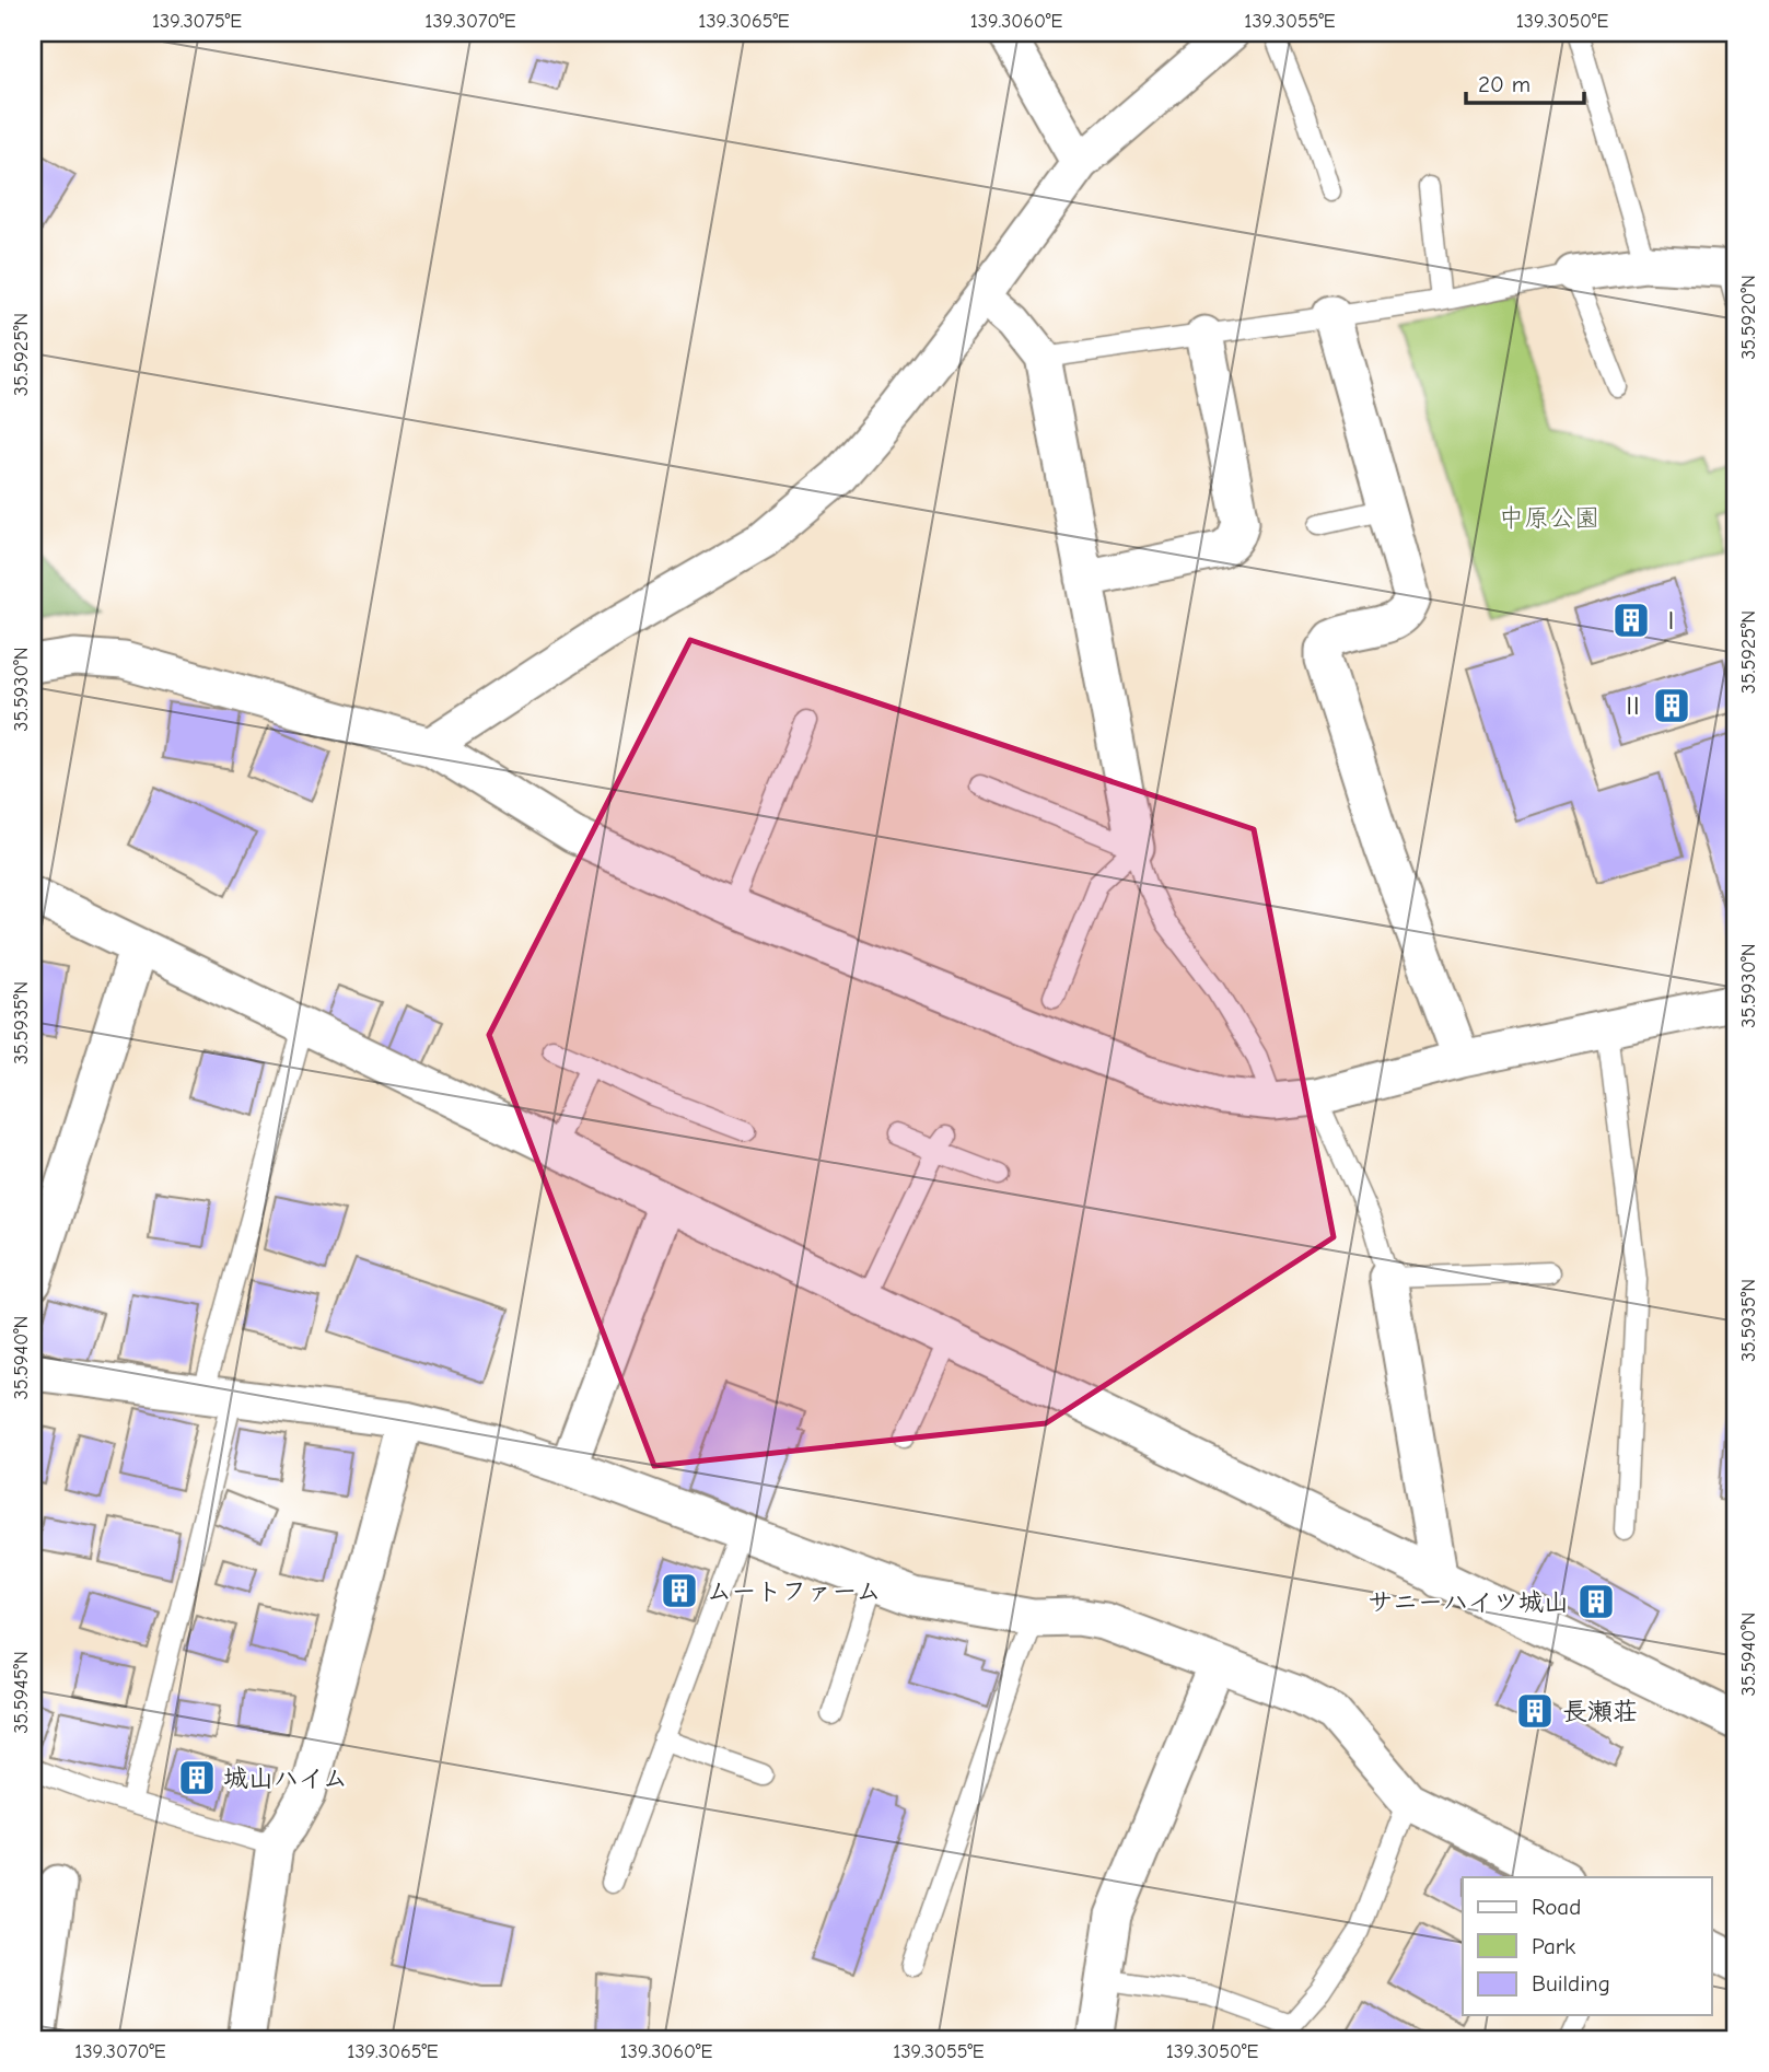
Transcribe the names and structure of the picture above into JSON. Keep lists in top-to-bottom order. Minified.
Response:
{"parks":["中原公園"],"places":{"building":["Ⅰ","Ⅱ","ムートファーム","サニーハイツ城山","長瀬荘","城山ハイム"]},"legend":["Road","Park","Building"],"scale_bar":"20 m","coordinates":["139.3075°E","139.3070°E","139.3065°E","139.3060°E","139.3055°E","139.3050°E","35.5920°N","35.5925°N","35.5930°N","35.5935°N","35.5940°N","35.5945°N"]}
